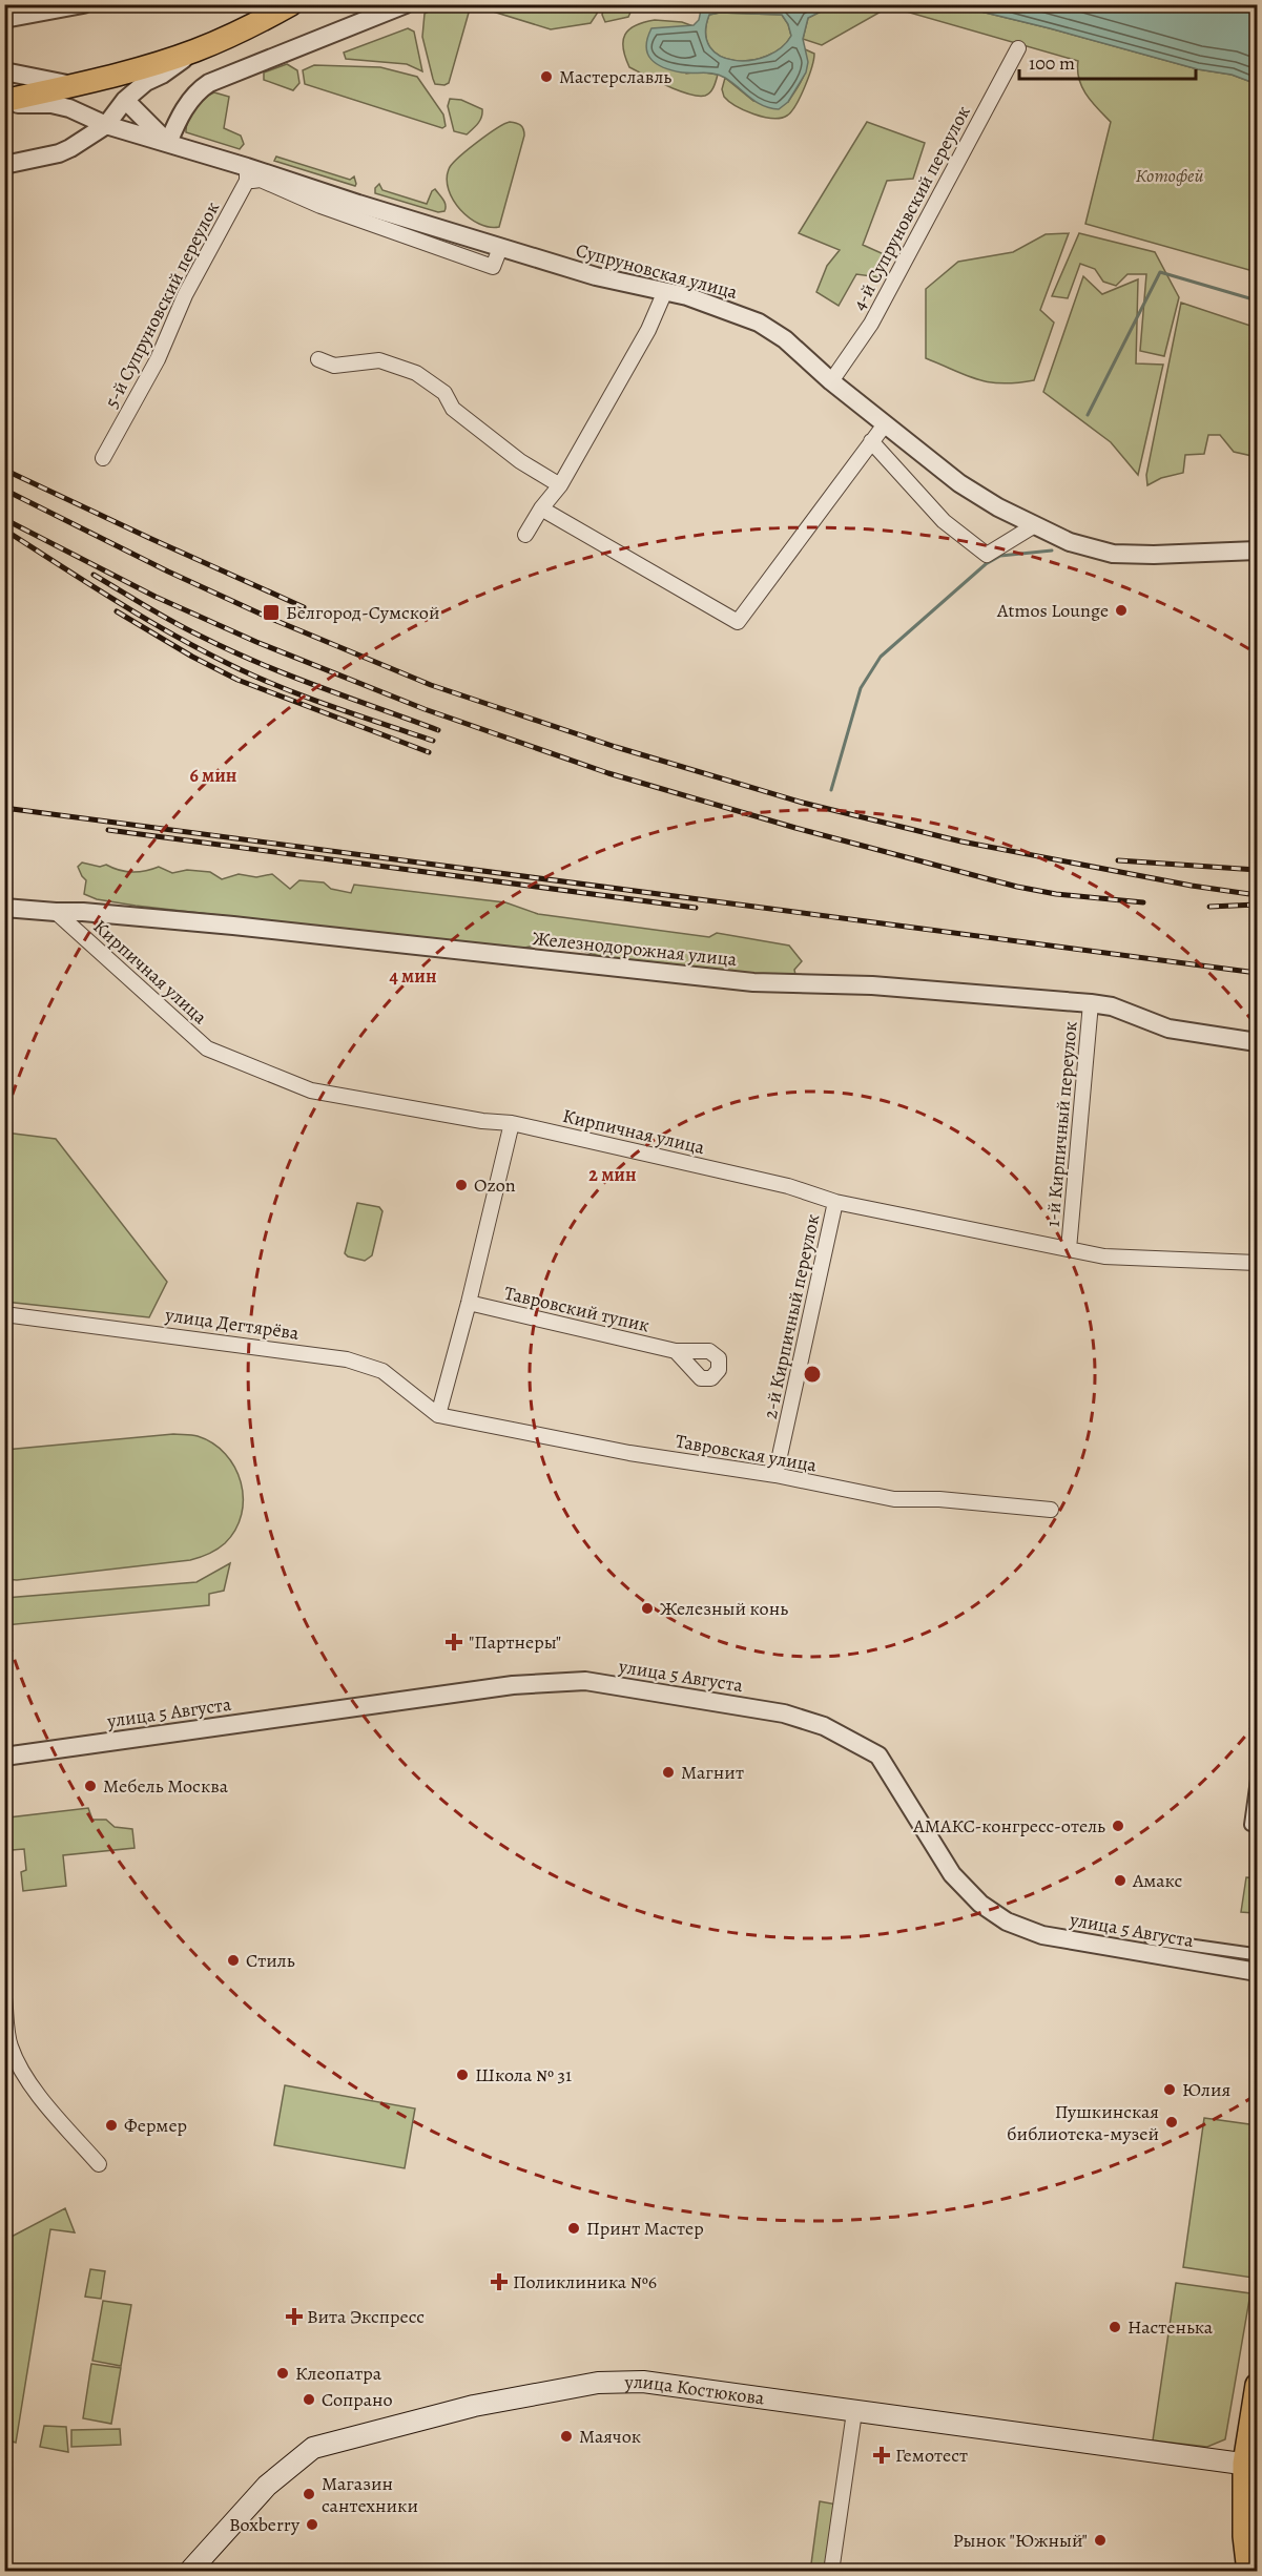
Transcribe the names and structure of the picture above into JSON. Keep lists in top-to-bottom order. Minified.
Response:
{"streets":{"main road":["улица Костюкова"],"street":["4-й Супруновский переулок","Супруновская улица","5-й Супруновский переулок","Железнодорожная улица","Кирпичная улица","1-й Кирпичный переулок","Тавровский тупик","2-й Кирпичный переулок","улица Дегтярёва","Тавровская улица","улица 5 Августа"]},"crossings":[["4-й Супруновский переулок","Супруновская улица"],["Супруновская улица","5-й Супруновский переулок"],["Железнодорожная улица","Кирпичная улица"],["Железнодорожная улица","1-й Кирпичный переулок"],["Кирпичная улица","1-й Кирпичный переулок"],["Кирпичная улица","2-й Кирпичный переулок"],["2-й Кирпичный переулок","Тавровская улица"],["улица Дегтярёва","Тавровская улица"]],"parks":["Котофей"],"places":{"other":["Мастерславль","Atmos Lounge","Ozon","Железный конь","Магнит","Мебель Москва","АМАКС-конгресс-отель","Амакс","Стиль","Школа № 31","Юлия","Пушкинская библиотека-музей","Фермер","Принт Мастер","Настенька","Клеопатра","Сопрано","Маячок","Магазин сантехники","Boxberry","Рынок \"Южный\""],"transit":["Белгород-Сумской"],"health":["\"Партнеры\"","Поликлиника №6","Вита Экспресс","Гемотест"]},"scale_bar":"100 m","rings":["6 мин","4 мин","2 мин"]}
